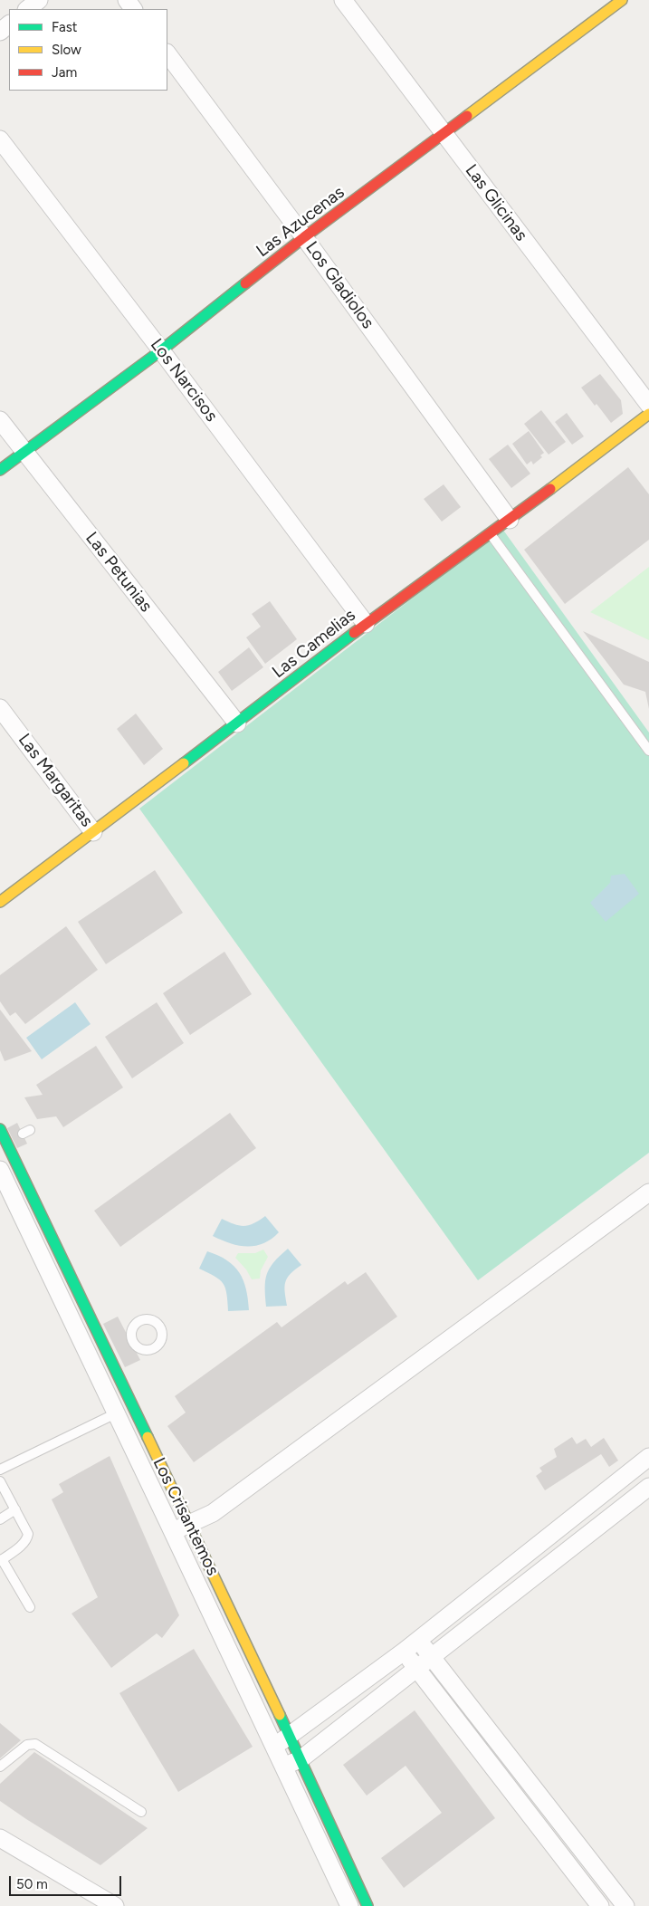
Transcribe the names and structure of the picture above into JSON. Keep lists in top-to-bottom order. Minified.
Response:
{"streets":{"street":["Las Glicinas","Las Azucenas","Los Gladiolos","Los Narcisos","Las Petunias","Las Camelias","Las Margaritas","Los Crisantemos"]},"crossings":[["Las Glicinas","Las Azucenas"],["Las Azucenas","Los Gladiolos"],["Las Azucenas","Los Narcisos"],["Las Azucenas","Las Petunias"],["Los Gladiolos","Las Camelias"],["Los Narcisos","Las Camelias"],["Las Petunias","Las Camelias"],["Las Camelias","Las Margaritas"]],"legend":["Fast","Slow","Jam"],"scale_bar":"50 m"}
